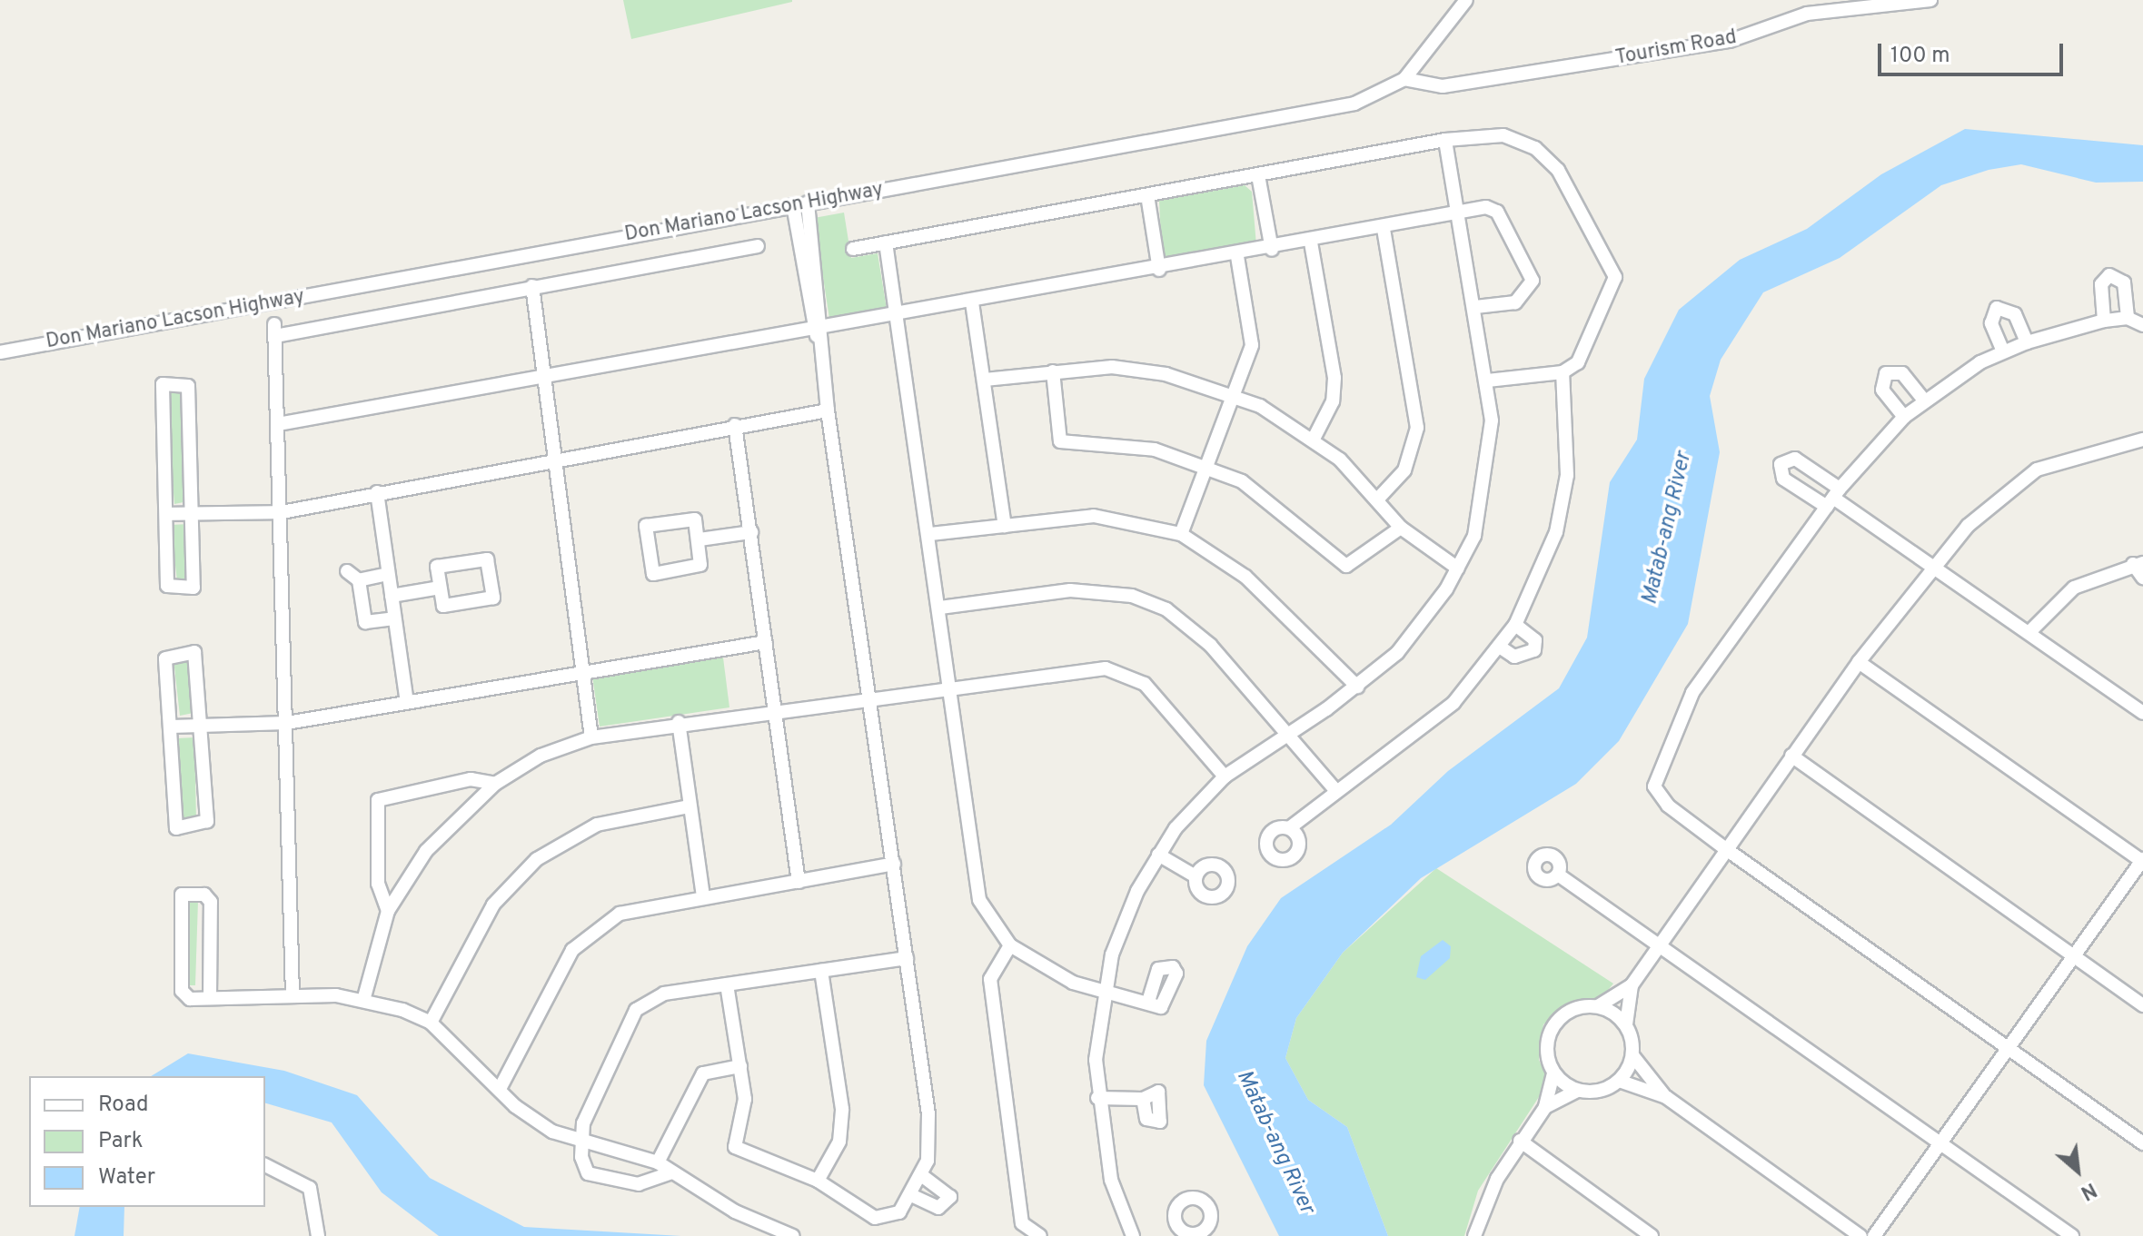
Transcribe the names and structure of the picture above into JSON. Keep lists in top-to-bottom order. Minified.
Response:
{"streets":{"street":["Tourism Road","Don Mariano Lacson Highway"]},"crossings":[["Tourism Road","Don Mariano Lacson Highway"]],"water":["Matab-ang River"],"legend":["Road","Park","Water"],"scale_bar":"100 m","north":"bottom right"}
